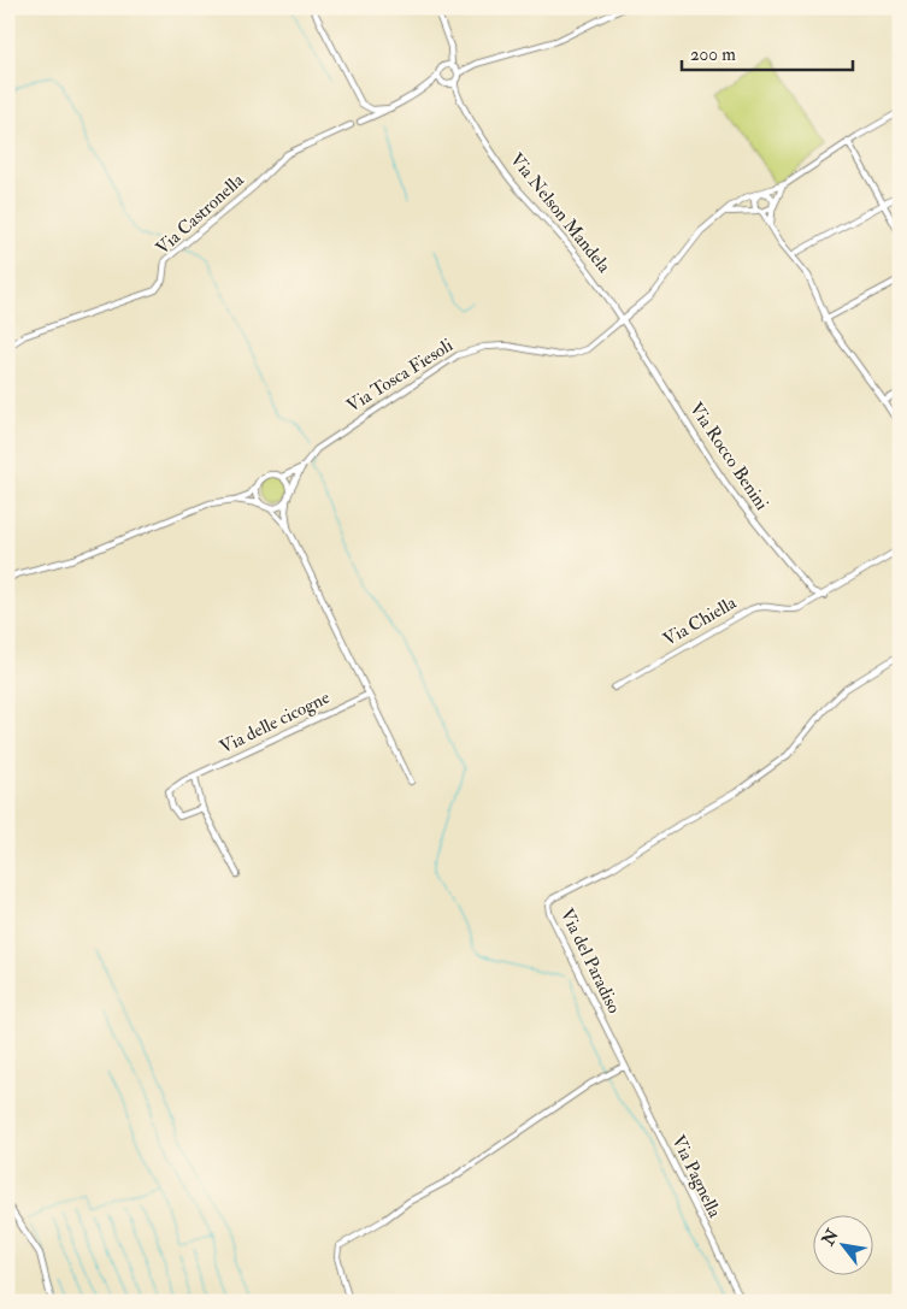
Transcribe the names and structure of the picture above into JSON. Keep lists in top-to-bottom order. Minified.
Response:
{"streets":{"street":["Via Nelson Mandela","Via Castronella","Via Tosca Fiesoli","Via Rocco Benini","Via Chiella","Via delle cicogne","Via del Paradiso","Via Pagnella"]},"crossings":[["Via Nelson Mandela","Via Tosca Fiesoli"],["Via Nelson Mandela","Via Rocco Benini"],["Via Tosca Fiesoli","Via Rocco Benini"],["Via Rocco Benini","Via Chiella"],["Via del Paradiso","Via Pagnella"]],"scale_bar":"200 m","north":"top left"}
